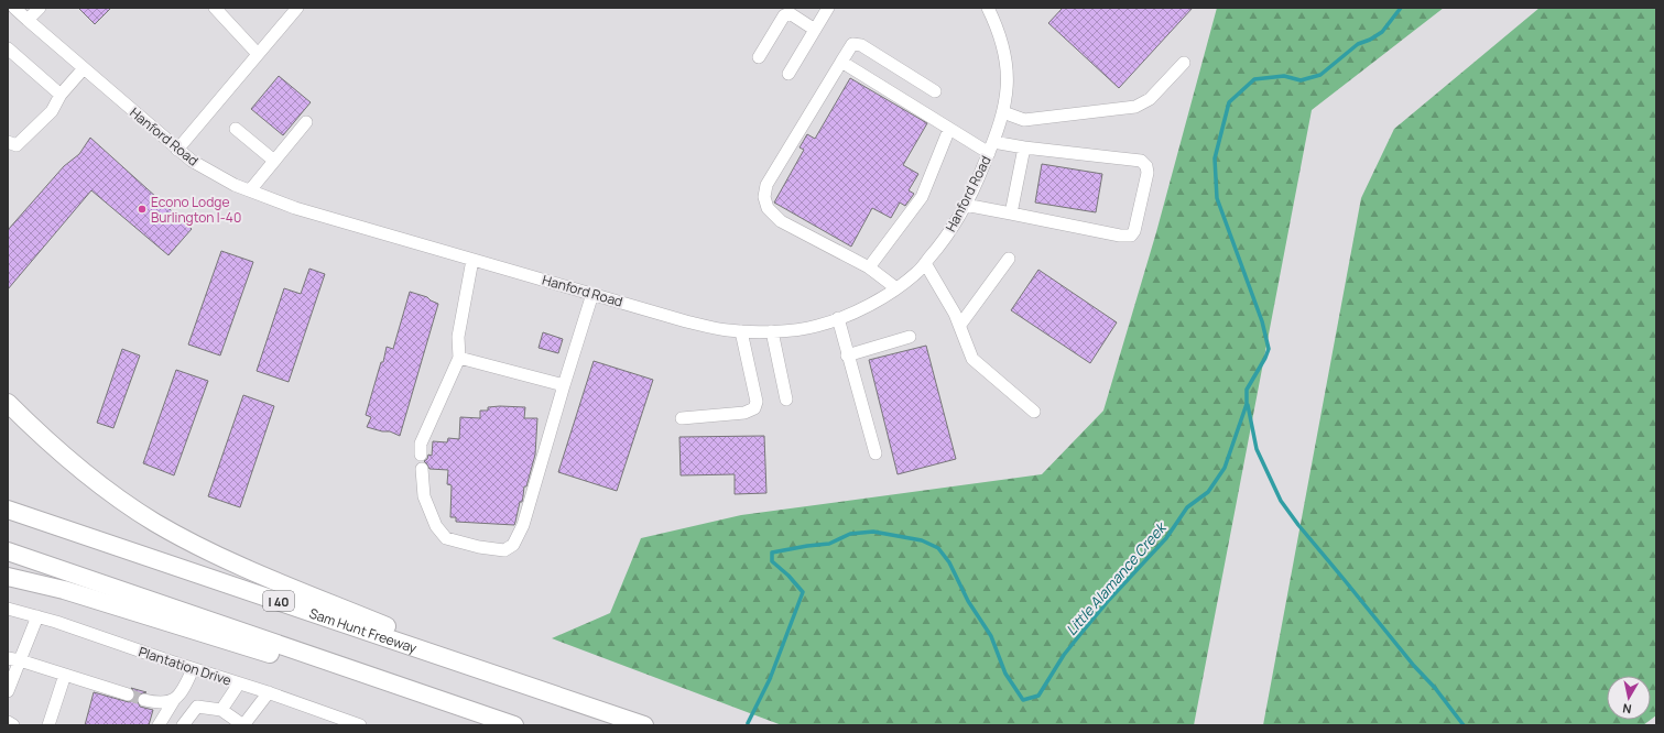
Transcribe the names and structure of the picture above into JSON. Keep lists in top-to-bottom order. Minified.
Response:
{"streets":{"highway":["I 40","Sam Hunt Freeway"],"street":["Hanford Road","Plantation Drive"]},"water":["Little Alamance Creek"],"places":["Econo Lodge Burlington I-40"],"north":"bottom"}
